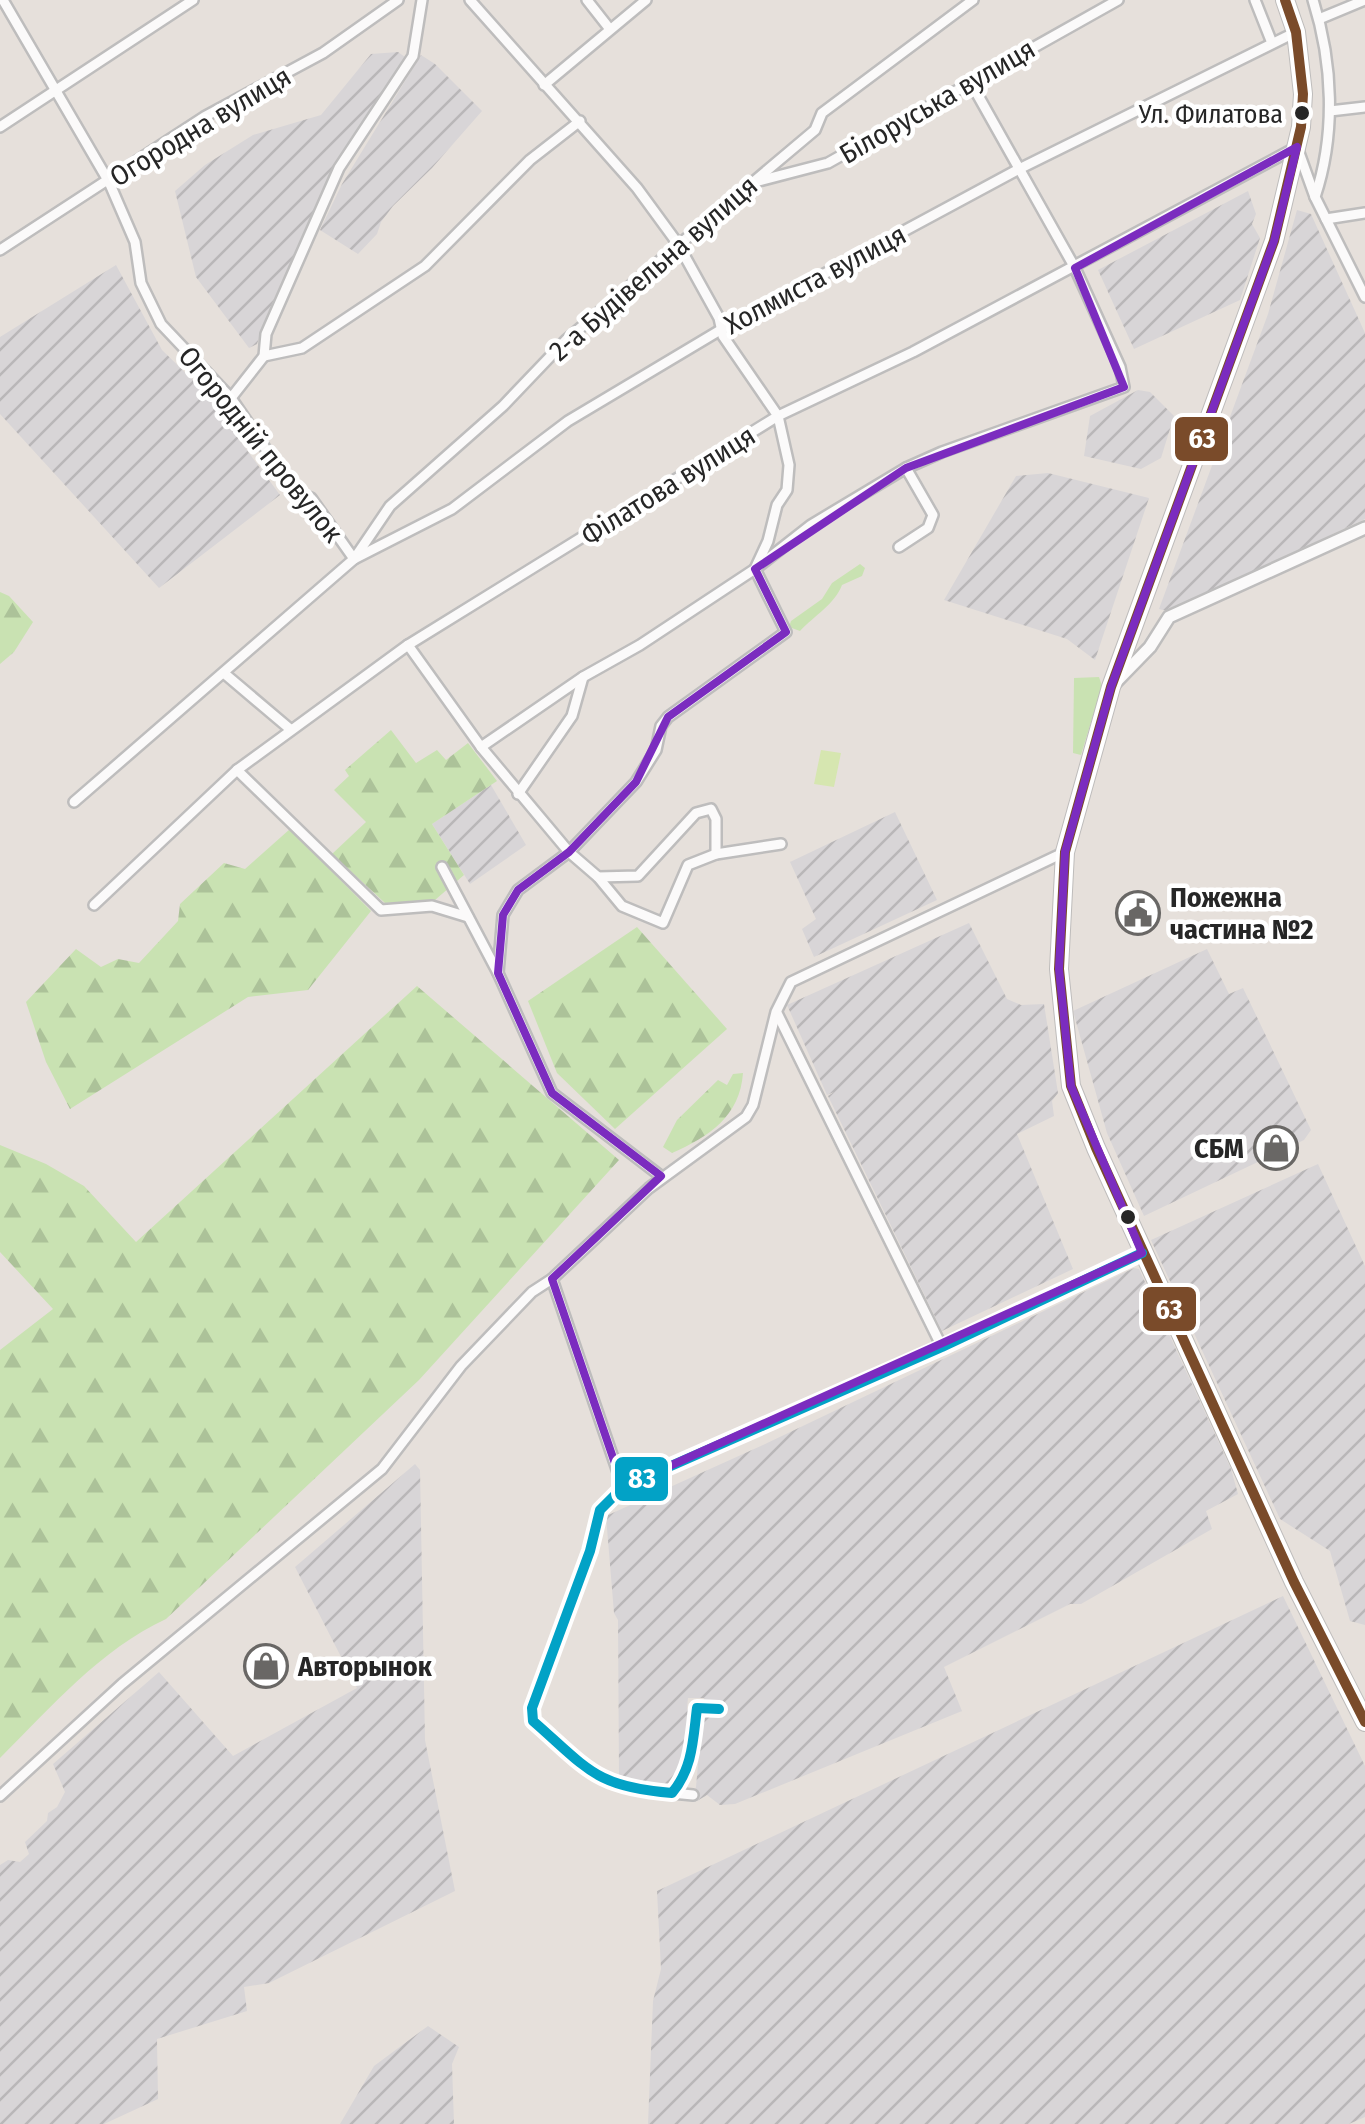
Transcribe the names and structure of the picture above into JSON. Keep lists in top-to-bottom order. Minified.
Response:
{"streets":{"street":["Білоруська вулиця","Огородна вулиця","2-а Будівельна вулиця","Холмиста вулиця","Огородній провулок","Філатова вулиця"]},"crossings":[["Білоруська вулиця","2-а Будівельна вулиця"],["Огородна вулиця","Огородній провулок"],["2-а Будівельна вулиця","Холмиста вулиця"],["2-а Будівельна вулиця","Огородній провулок"],["Холмиста вулиця","Огородній провулок"]],"places":{"other":["Ул. Филатова"],"public building":["Пожежна частина №2"],"shop":["СБМ","Авторынок"]},"lines":["transit line 63","transit line 83"]}
